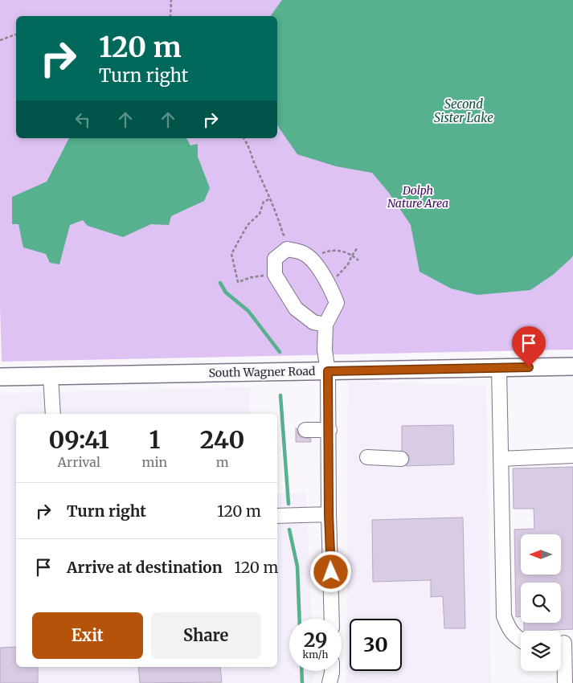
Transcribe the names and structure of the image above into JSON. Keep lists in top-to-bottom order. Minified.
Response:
{"streets":{"main road":["South Wagner Road"]},"water":["Second Sister Lake"],"parks":["Dolph Nature Area"],"north":"left","page":{"turn":["120 m","Turn right"],"eta":["09:41","Arrival","1","min","240","m"],"list":[{"name":"Turn right","value":"120 m"},{"name":"Arrive at destination","value":"120 m"}],"buttons":["Exit","Share"],"speed":"29 km/h","limit":"30"}}
